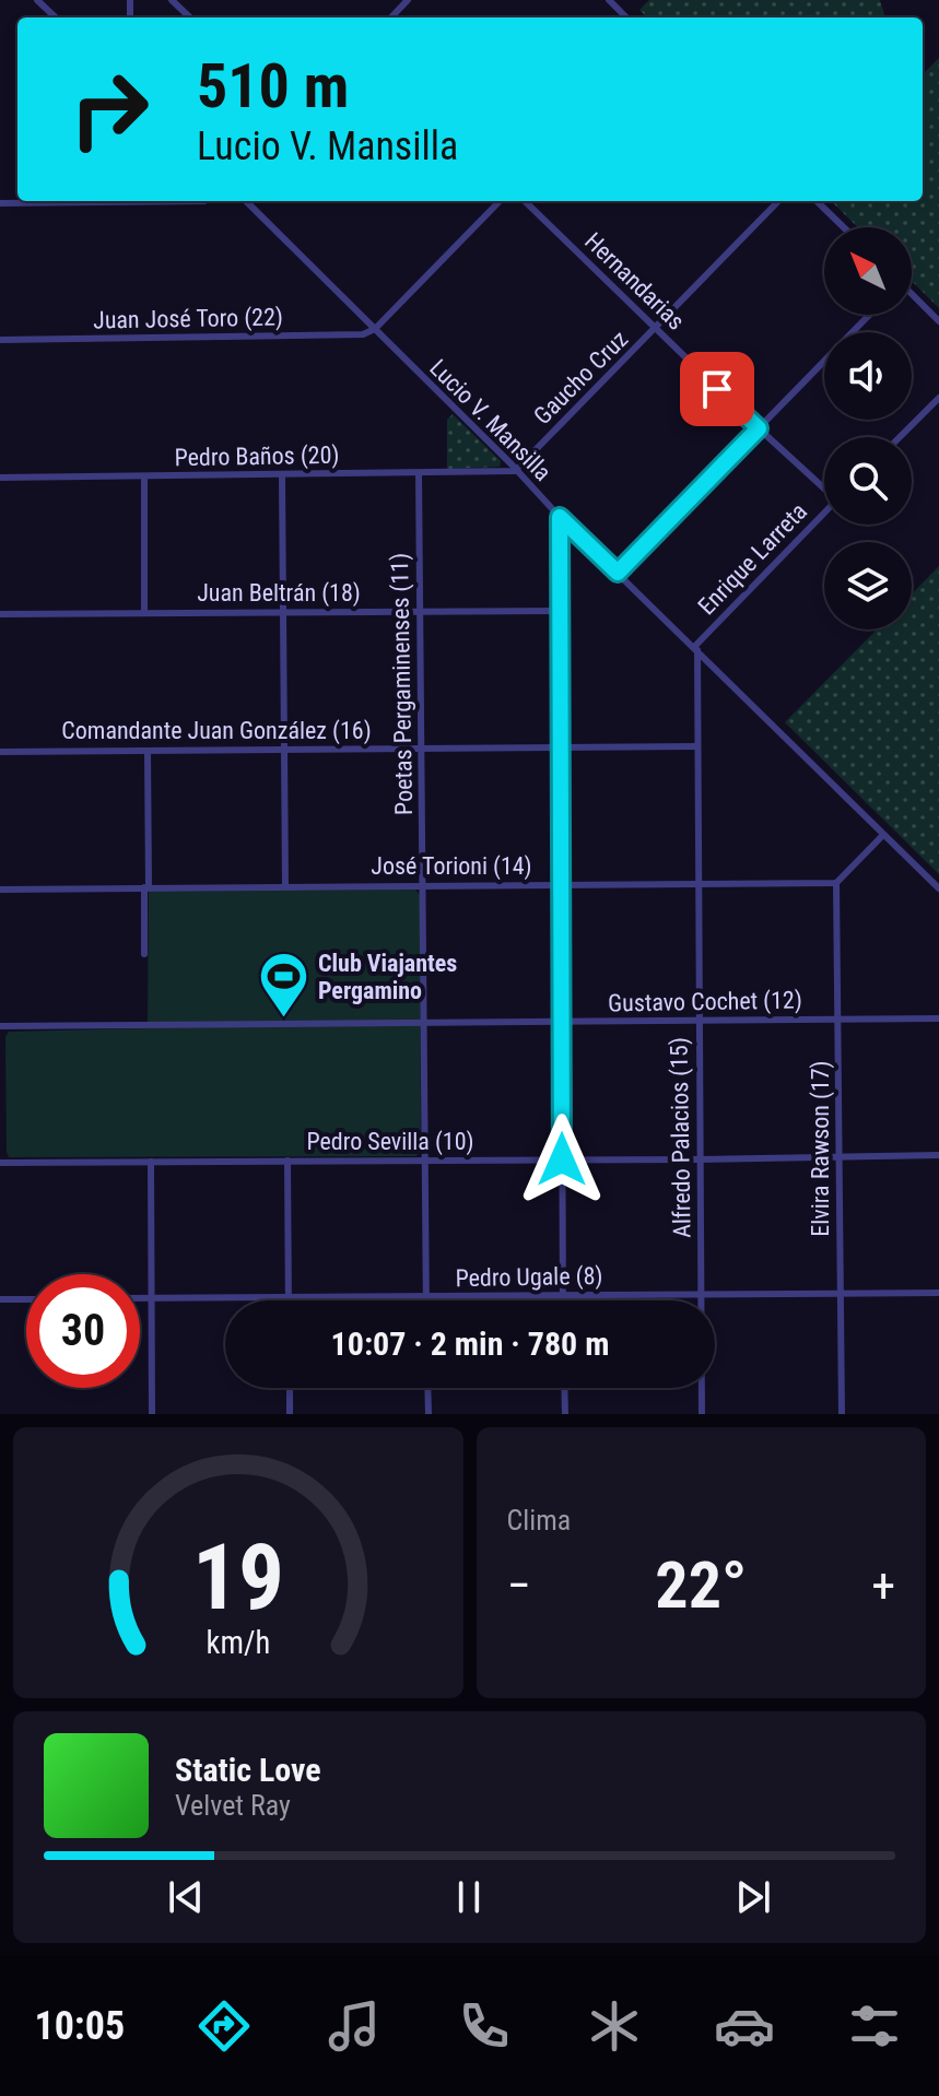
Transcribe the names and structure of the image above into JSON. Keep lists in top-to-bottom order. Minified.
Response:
{"streets":{"street":["Hernandarias","Juan José Toro (22)","Gaucho Cruz","Lucio V. Mansilla","Pedro Baños (20)","Enrique Larreta","Juan Beltrán (18)","Poetas Pergaminenses (11)","Comandante Juan González (16)","José Torioni (14)","Gustavo Cochet (12)","Alfredo Palacios (15)","Pedro Sevilla (10)","Elvira Rawson (17)","Pedro Ugale (8)"]},"crossings":[["Hernandarias","Gaucho Cruz"],["Juan José Toro (22)","Lucio V. Mansilla"],["Gaucho Cruz","Lucio V. Mansilla"],["Gaucho Cruz","Pedro Baños (20)"],["Lucio V. Mansilla","Pedro Baños (20)"],["Lucio V. Mansilla","Enrique Larreta"],["Lucio V. Mansilla","Alfredo Palacios (15)"],["Pedro Baños (20)","Poetas Pergaminenses (11)"],["Enrique Larreta","Alfredo Palacios (15)"],["Juan Beltrán (18)","Poetas Pergaminenses (11)"],["Poetas Pergaminenses (11)","Comandante Juan González (16)"],["Poetas Pergaminenses (11)","José Torioni (14)"],["Poetas Pergaminenses (11)","Gustavo Cochet (12)"],["Poetas Pergaminenses (11)","Pedro Sevilla (10)"],["Poetas Pergaminenses (11)","Pedro Ugale (8)"],["Comandante Juan González (16)","Alfredo Palacios (15)"],["José Torioni (14)","Alfredo Palacios (15)"],["José Torioni (14)","Elvira Rawson (17)"],["Gustavo Cochet (12)","Alfredo Palacios (15)"],["Gustavo Cochet (12)","Elvira Rawson (17)"],["Alfredo Palacios (15)","Pedro Sevilla (10)"],["Alfredo Palacios (15)","Pedro Ugale (8)"],["Pedro Sevilla (10)","Elvira Rawson (17)"],["Elvira Rawson (17)","Pedro Ugale (8)"]],"places":{"sports":["Club Viajantes Pergamino"]},"north":"top left","page":{"turn":["510 m","Lucio V. Mansilla"],"limit":"30","trip":"10:07 · 2 min · 780 m","tile":"Clima","heat":["−","22°","+"],"song":["Static Love","Velvet Ray"],"tabs":"10:05","gauge":["19","km/h"]}}
